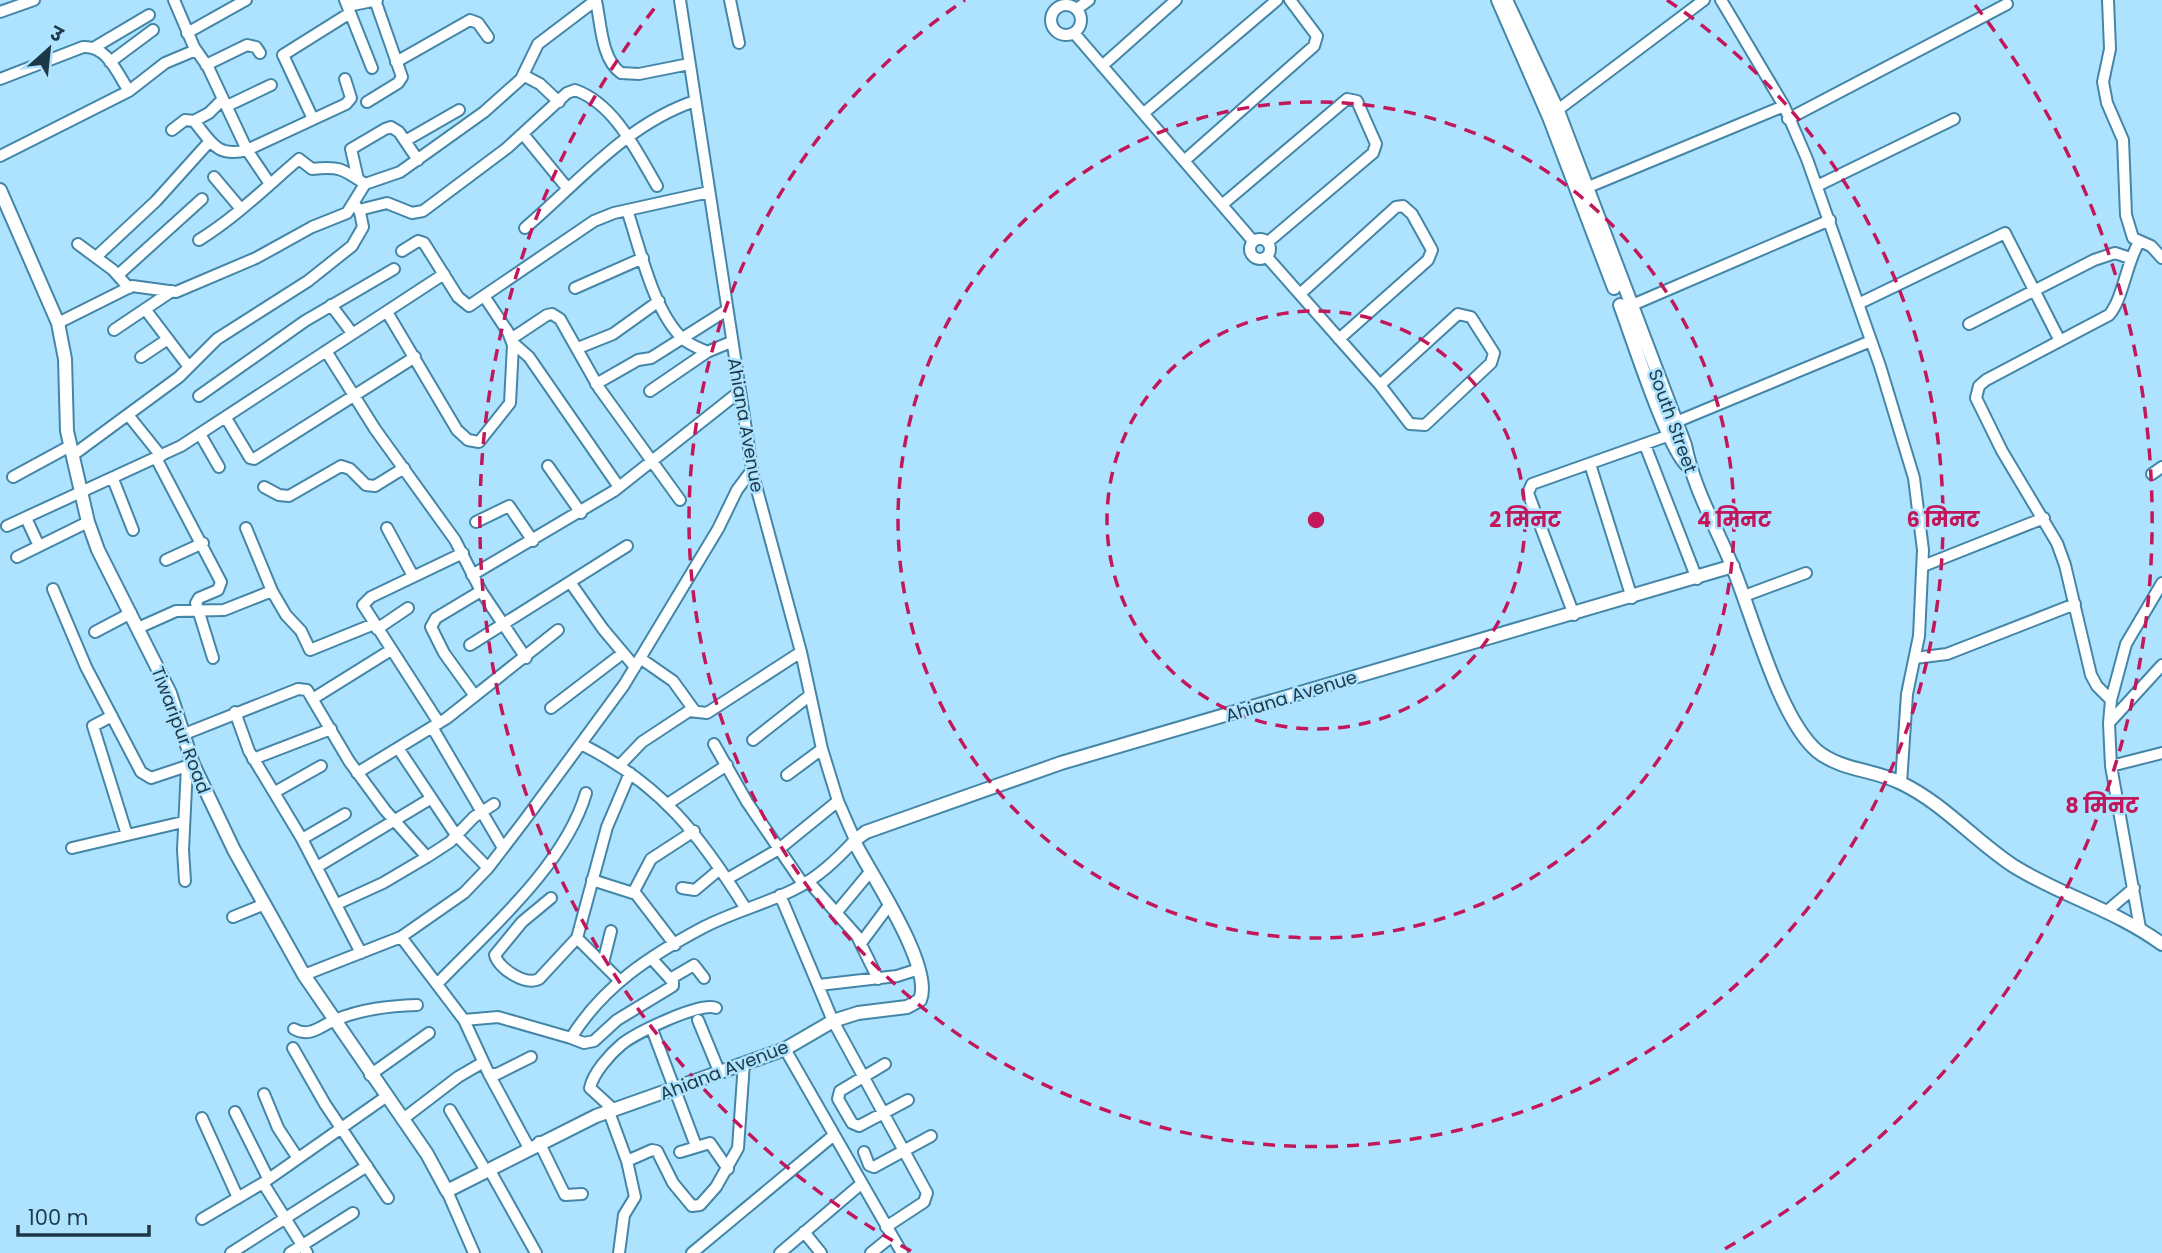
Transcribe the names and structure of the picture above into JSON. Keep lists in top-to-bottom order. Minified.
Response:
{"streets":{"street":["South Street","Ahiana Avenue","Tiwaripur Road"]},"crossings":[["South Street","Ahiana Avenue"],["Ahiana Avenue","Tiwaripur Road"]],"scale_bar":"100 m","north":"top right","rings":["2 मिनट","4 मिनट","6 मिनट","8 मिनट"]}
